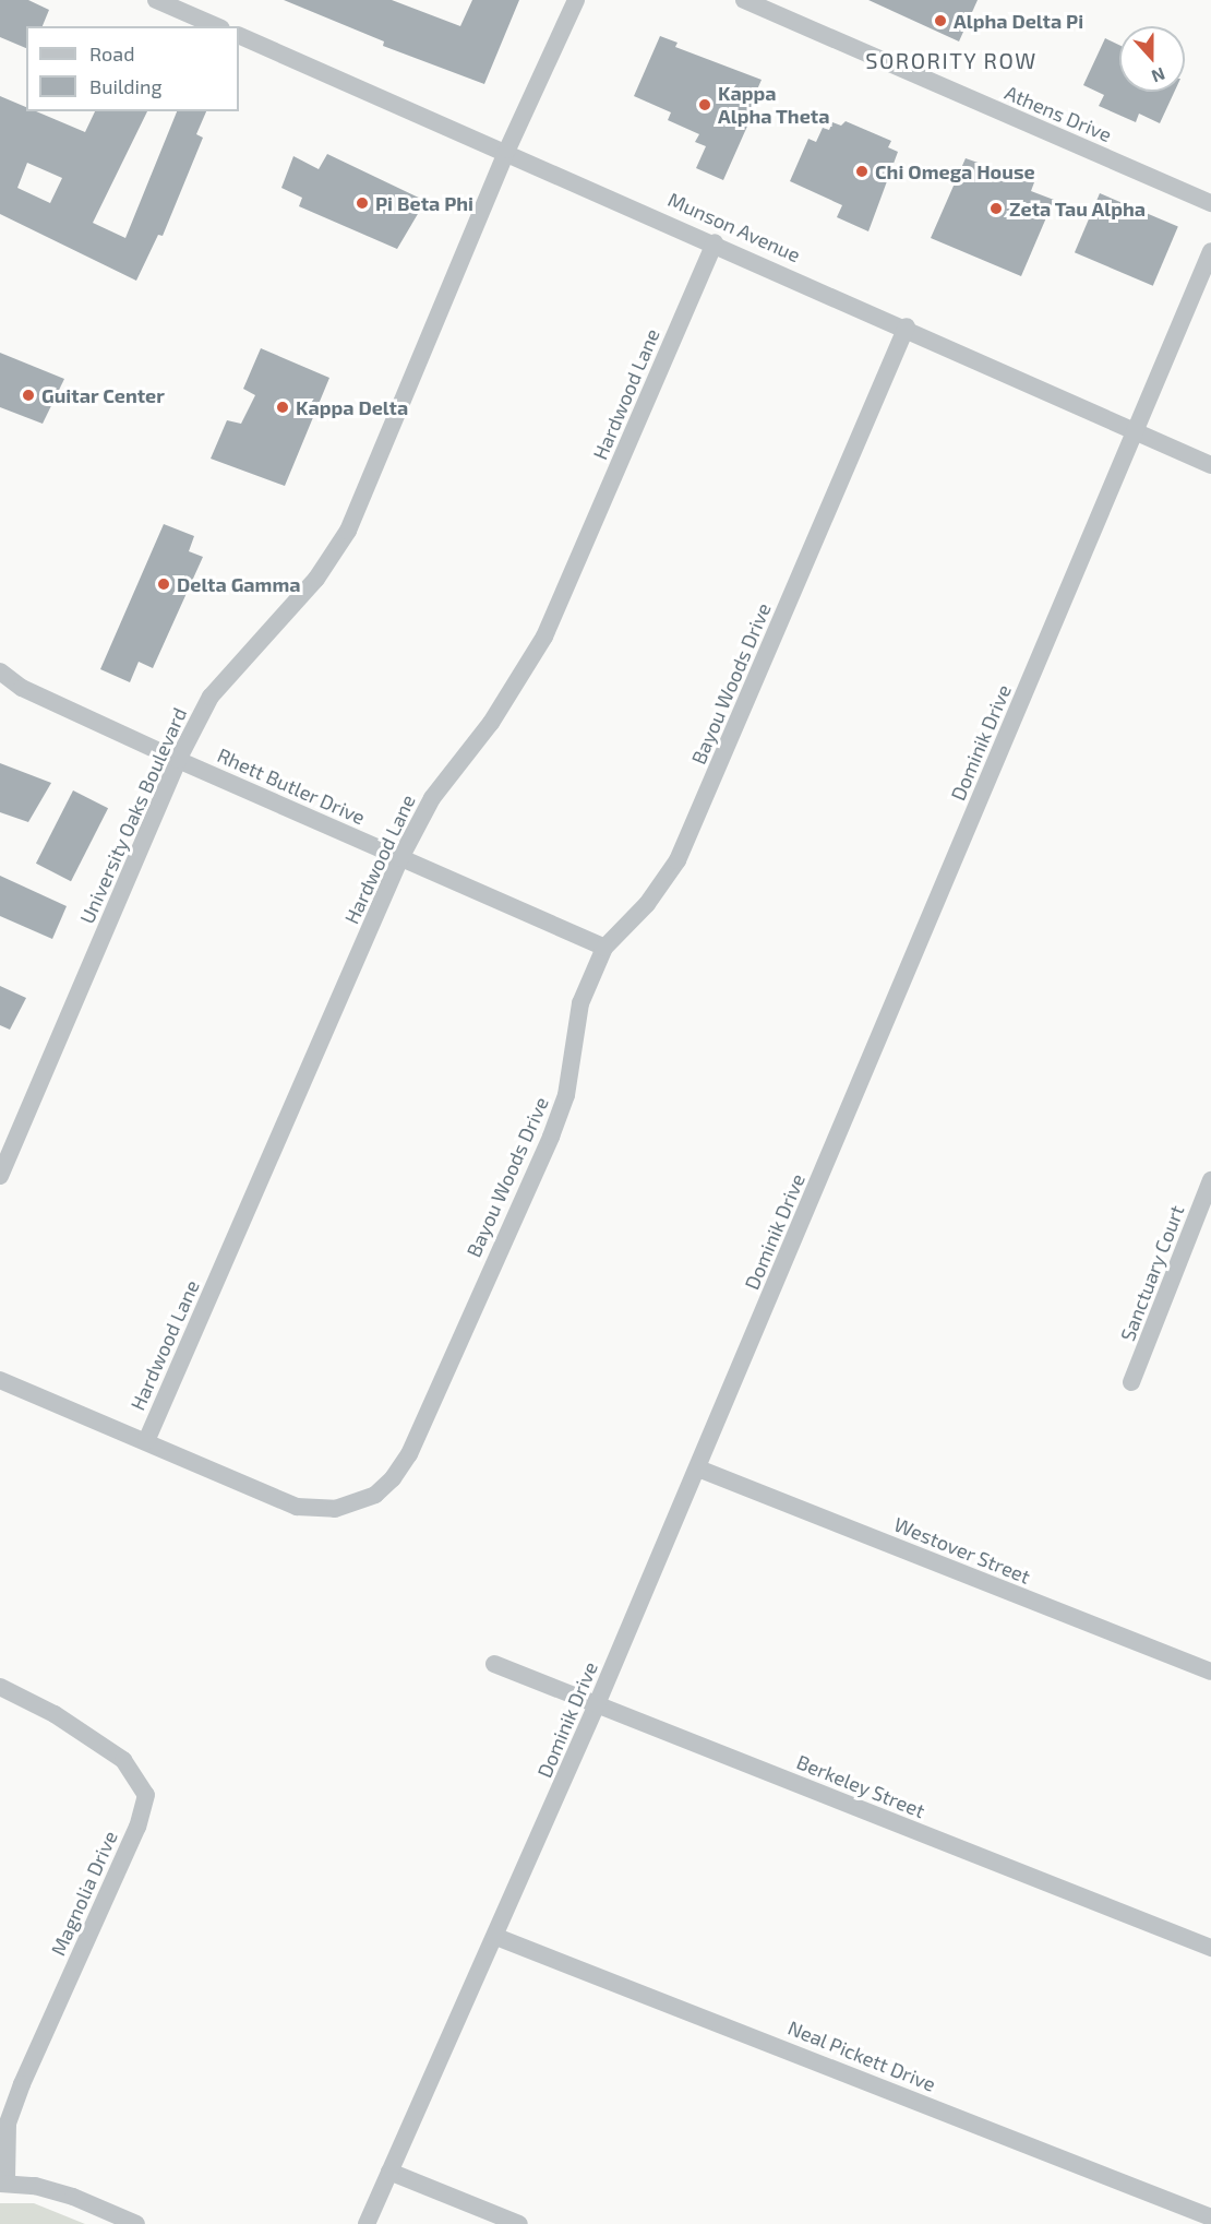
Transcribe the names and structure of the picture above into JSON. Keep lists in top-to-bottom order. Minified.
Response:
{"streets":{"street":["Athens Drive","Munson Avenue","Hardwood Lane","Bayou Woods Drive","Dominik Drive","Rhett Butler Drive","University Oaks Boulevard","Sanctuary Court","Westover Street","Berkeley Street","Magnolia Drive","Neal Pickett Drive"]},"crossings":[["Munson Avenue","Hardwood Lane"],["Munson Avenue","Bayou Woods Drive"],["Munson Avenue","Dominik Drive"],["Munson Avenue","University Oaks Boulevard"],["Hardwood Lane","Bayou Woods Drive"],["Hardwood Lane","Rhett Butler Drive"],["Bayou Woods Drive","Rhett Butler Drive"],["Dominik Drive","Westover Street"],["Dominik Drive","Berkeley Street"],["Dominik Drive","Neal Pickett Drive"],["Rhett Butler Drive","University Oaks Boulevard"]],"districts":["SORORITY ROW"],"places":["Alpha Delta Pi","Kappa Alpha Theta","Chi Omega House","Pi Beta Phi","Zeta Tau Alpha","Guitar Center","Kappa Delta","Delta Gamma"],"legend":["Road","Building"],"north":"bottom"}
